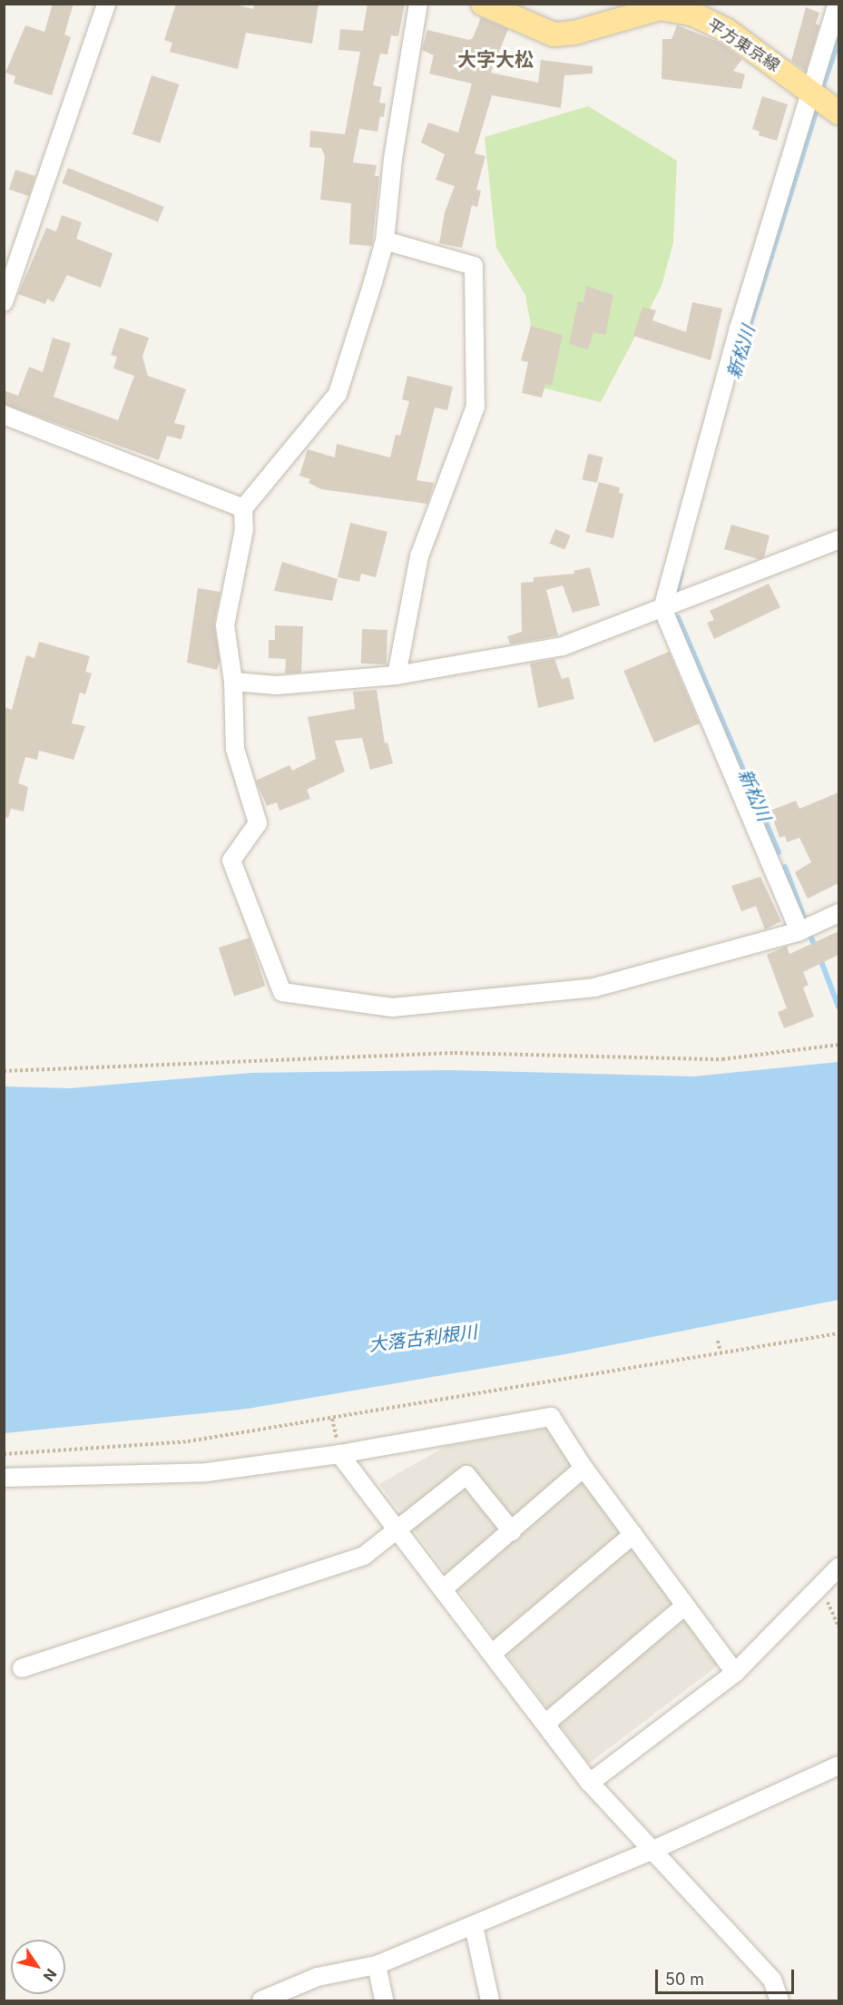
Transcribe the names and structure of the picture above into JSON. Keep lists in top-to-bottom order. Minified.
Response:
{"streets":{"main road":["平方東京線"]},"districts":["大字大松"],"water":["新松川","大落古利根川"],"scale_bar":"50 m","north":"bottom right"}
